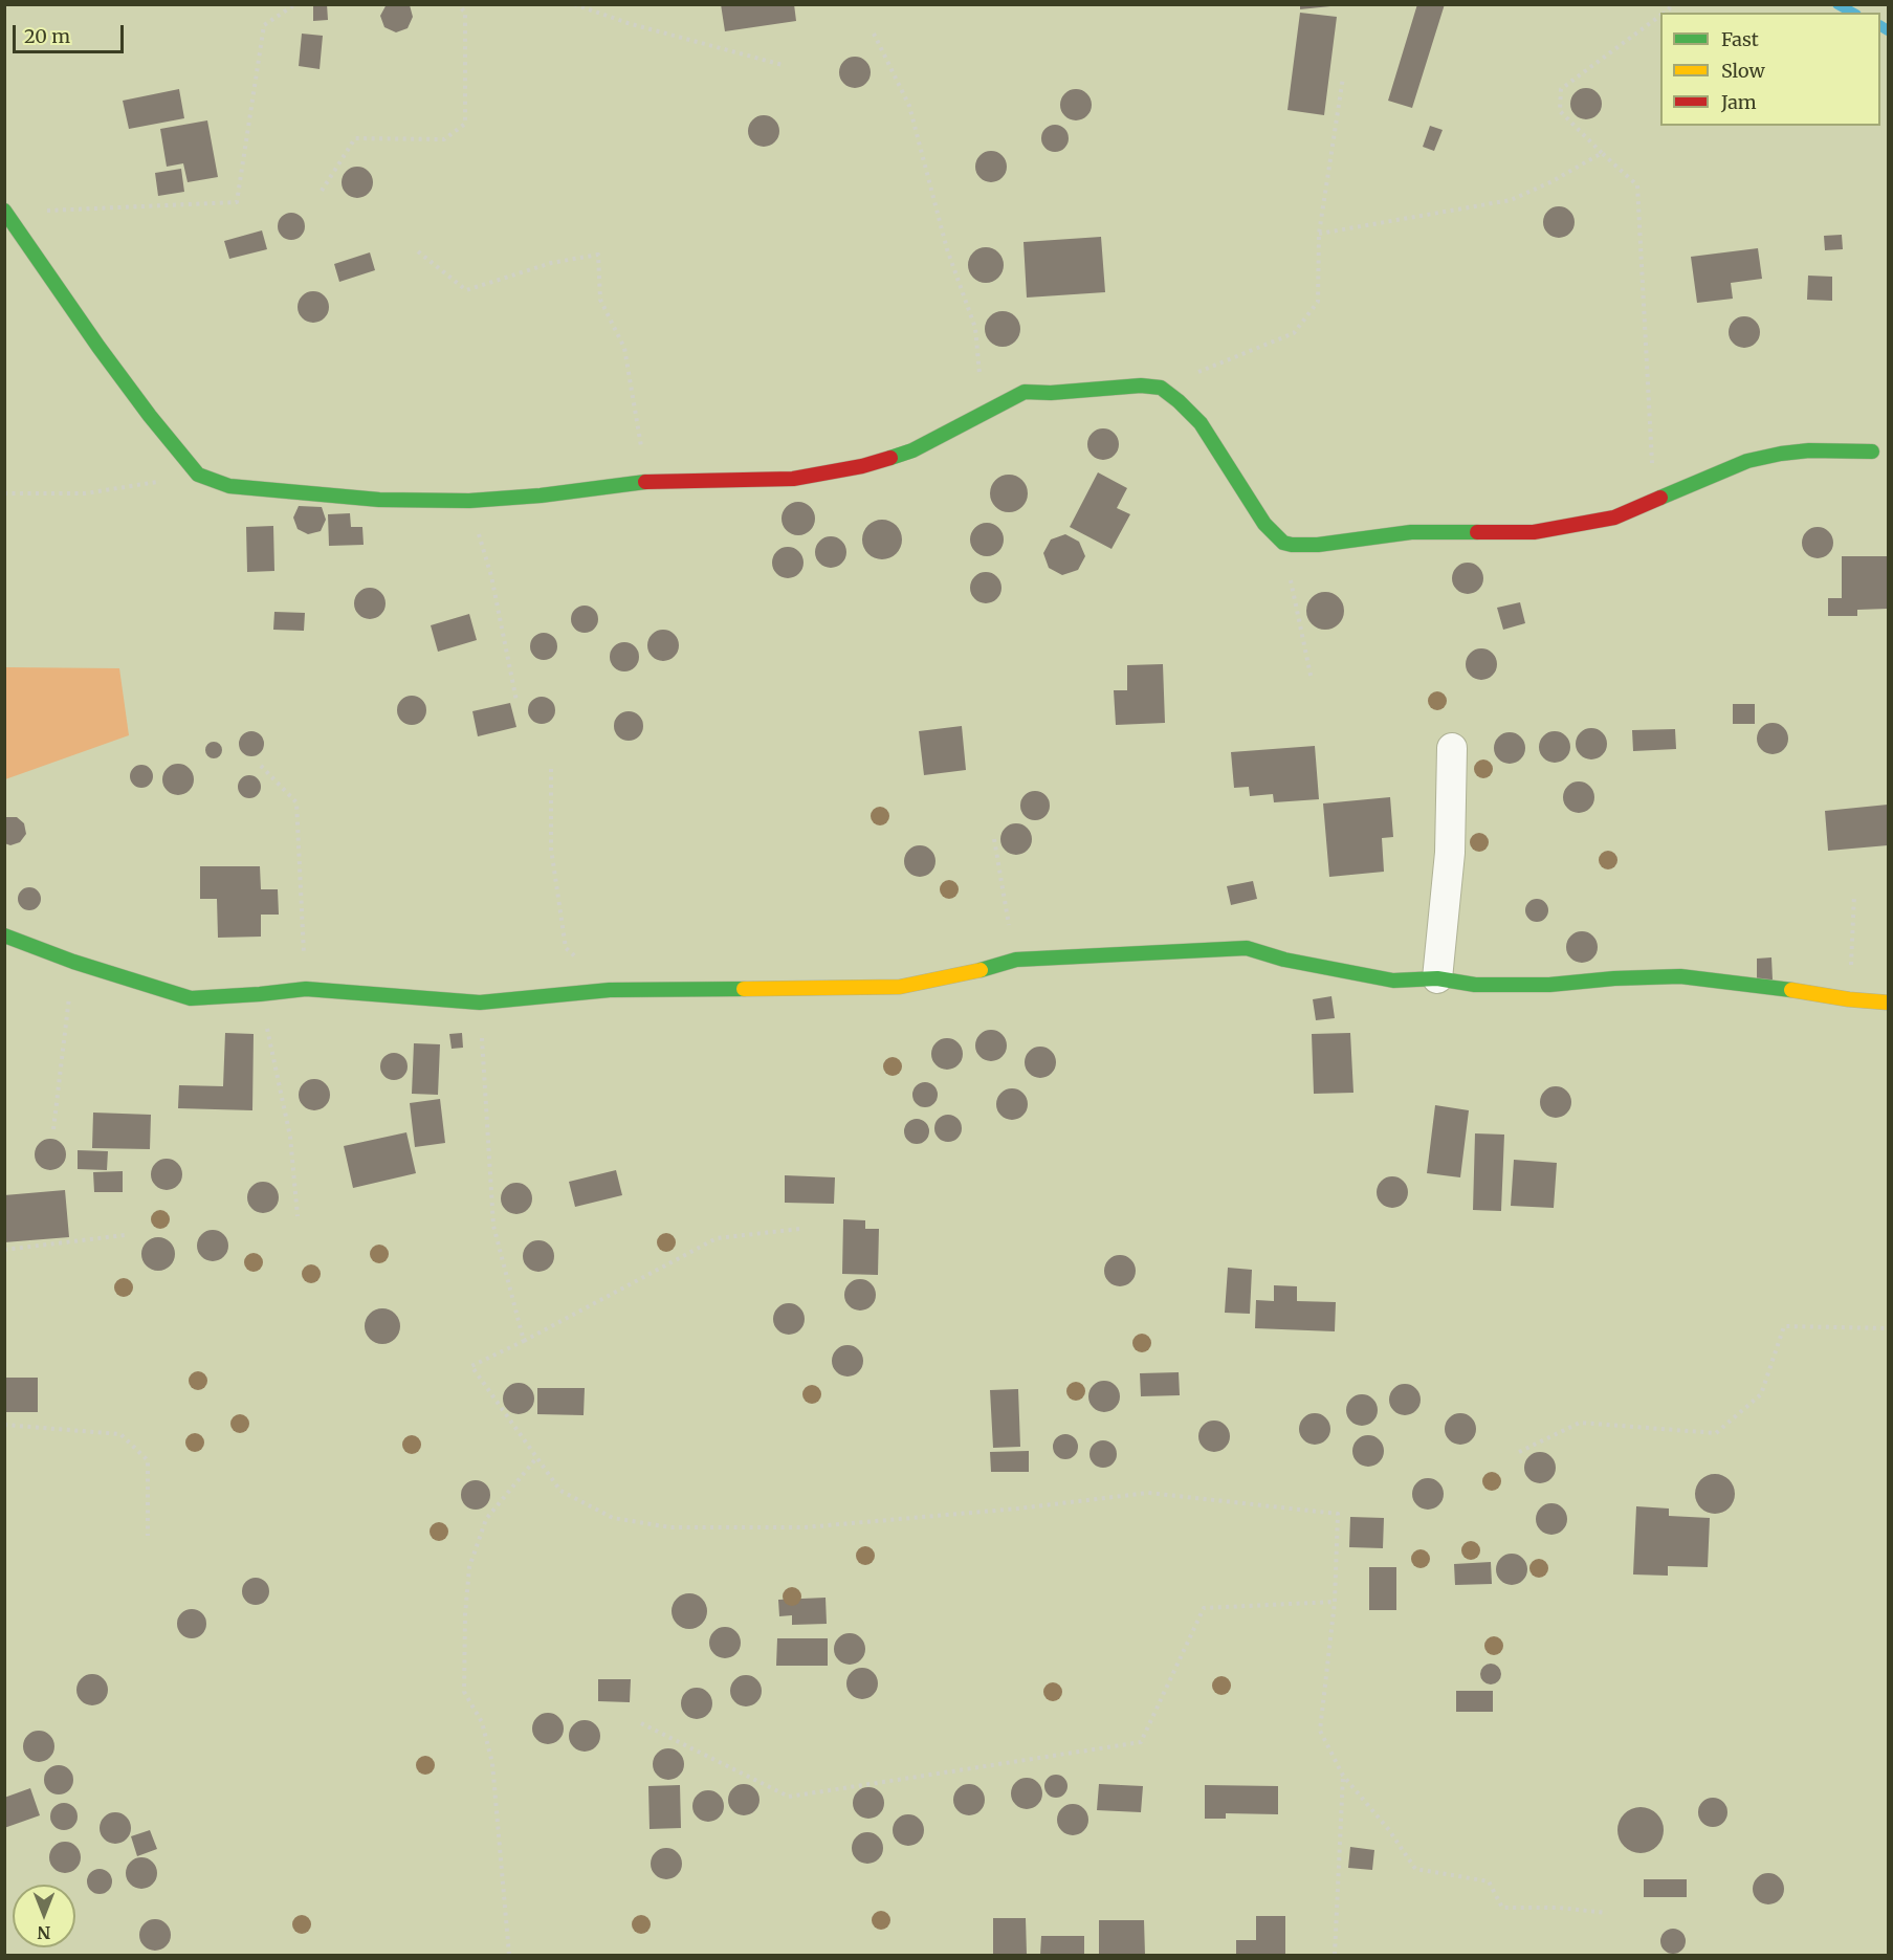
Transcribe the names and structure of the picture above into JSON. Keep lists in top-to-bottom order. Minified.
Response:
{"legend":["Fast","Slow","Jam"],"scale_bar":"20 m","north":"bottom"}
